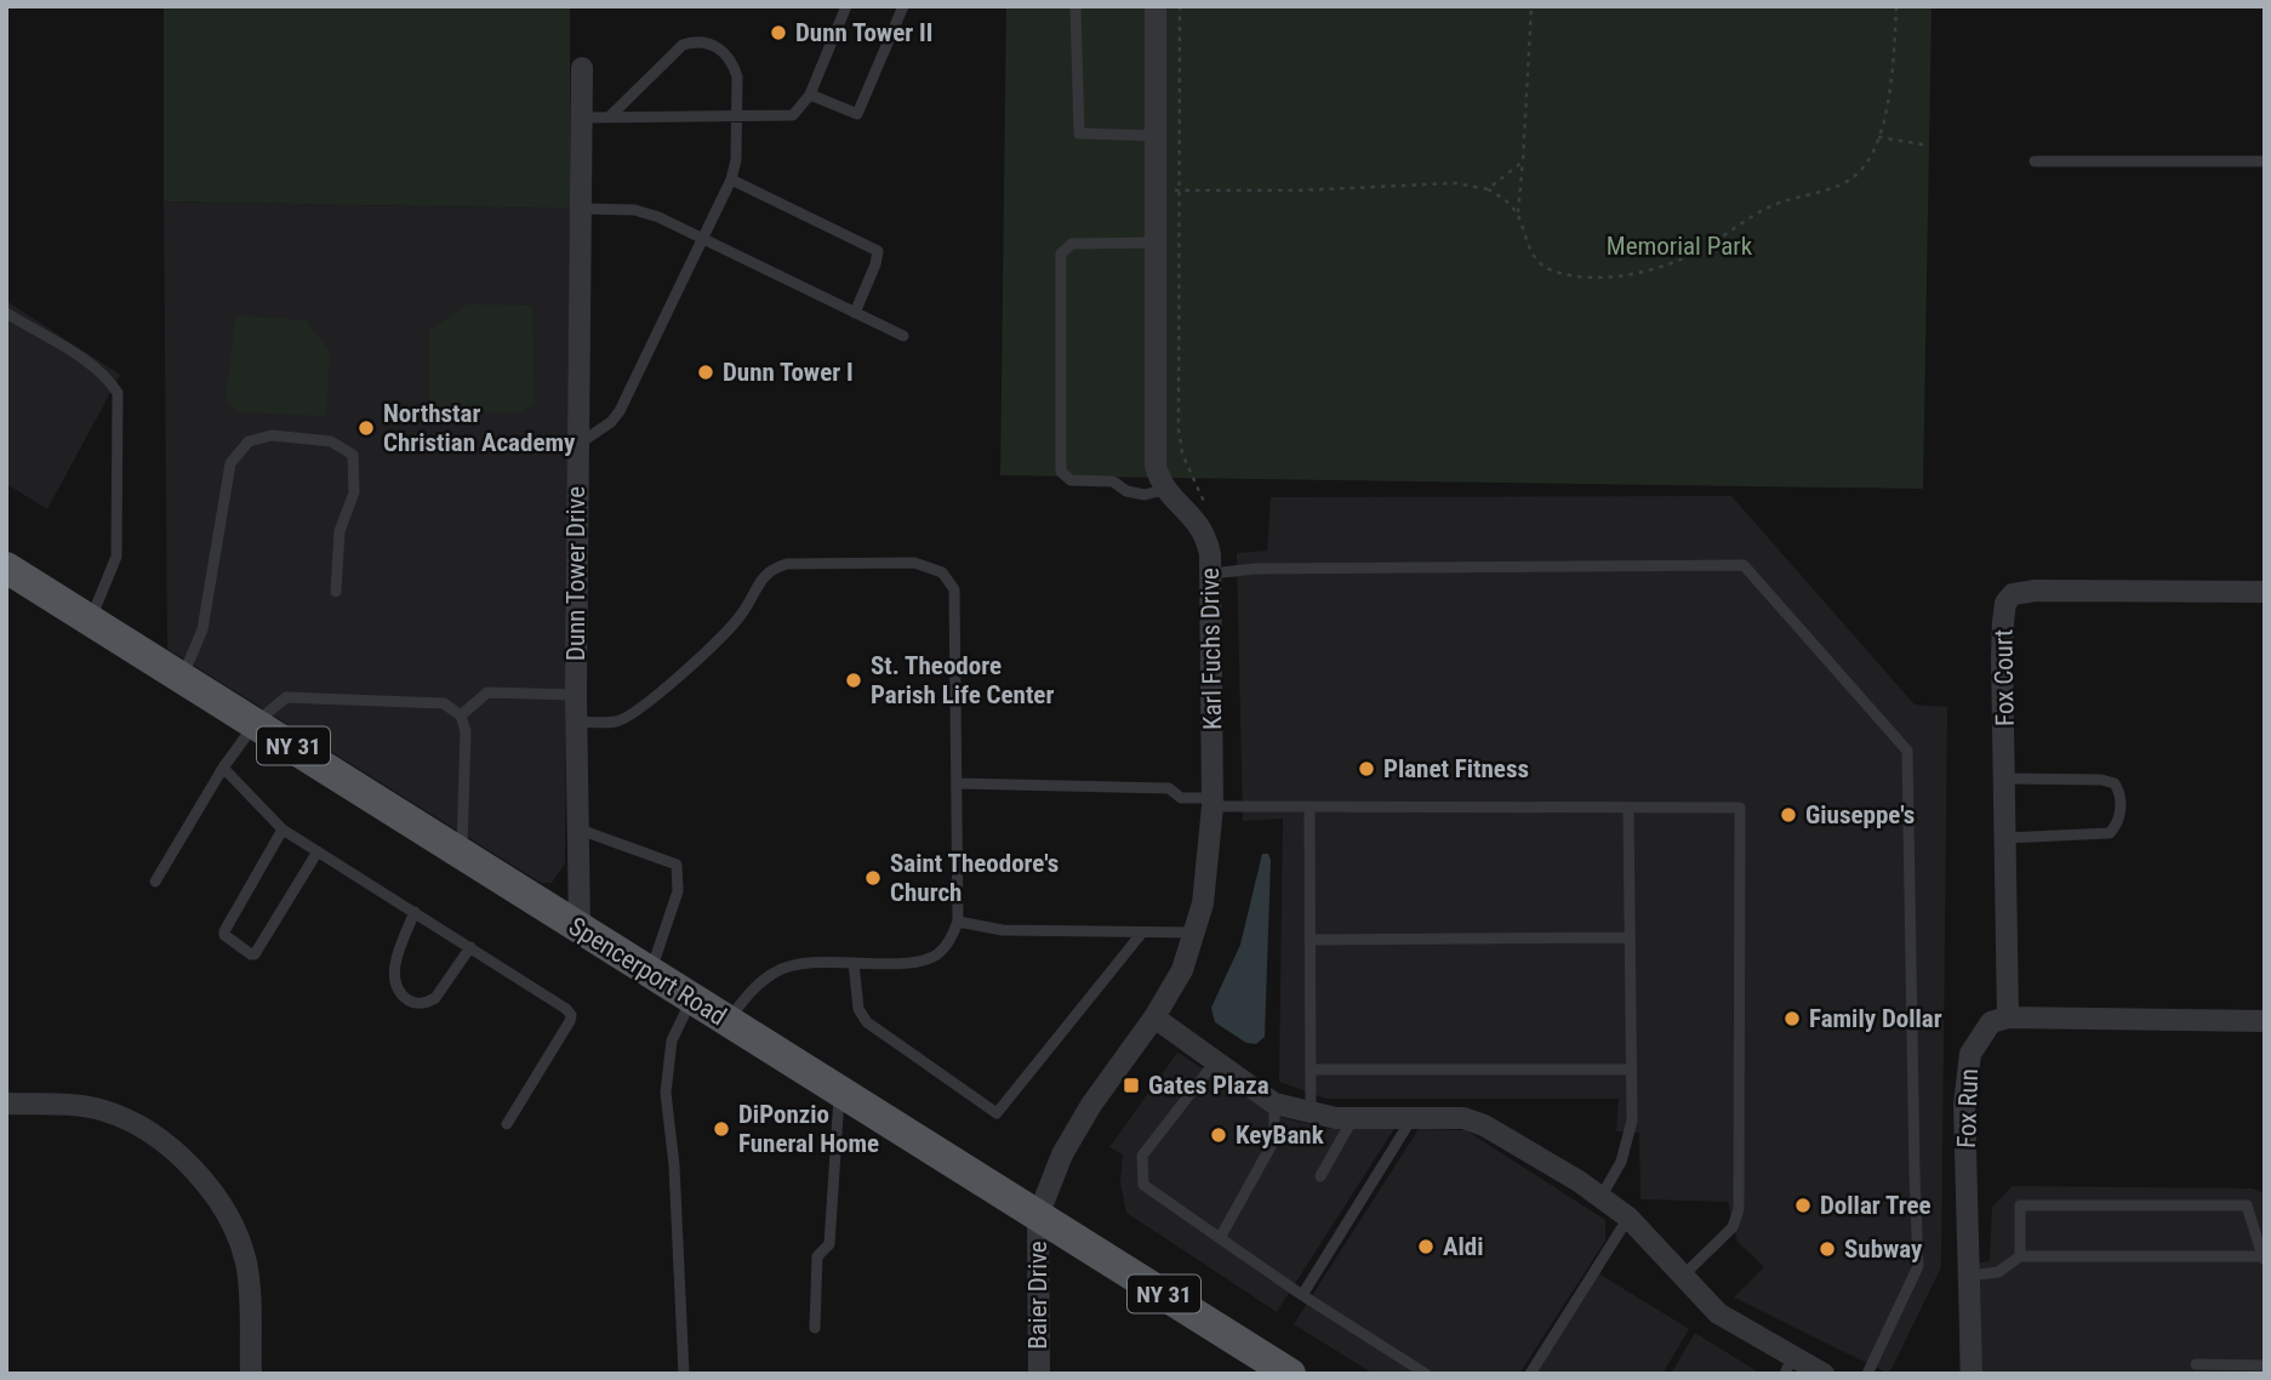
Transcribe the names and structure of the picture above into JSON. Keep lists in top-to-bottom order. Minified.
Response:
{"streets":{"main road":["NY 31","Spencerport Road"],"street":["Dunn Tower Drive","Karl Fuchs Drive","Fox Court","Fox Run","Baier Drive"]},"crossings":[["Dunn Tower Drive","Spencerport Road"],["Karl Fuchs Drive","Spencerport Road"],["Karl Fuchs Drive","Baier Drive"],["Fox Court","Fox Run"],["Spencerport Road","Baier Drive"]],"parks":["Memorial Park"],"places":{"other":["Dunn Tower II","Dunn Tower I","Northstar Christian Academy","St. Theodore Parish Life Center","Planet Fitness","Giuseppe's","Saint Theodore's Church","Family Dollar","DiPonzio Funeral Home","KeyBank","Dollar Tree","Aldi","Subway"],"transit":["Gates Plaza"]}}
